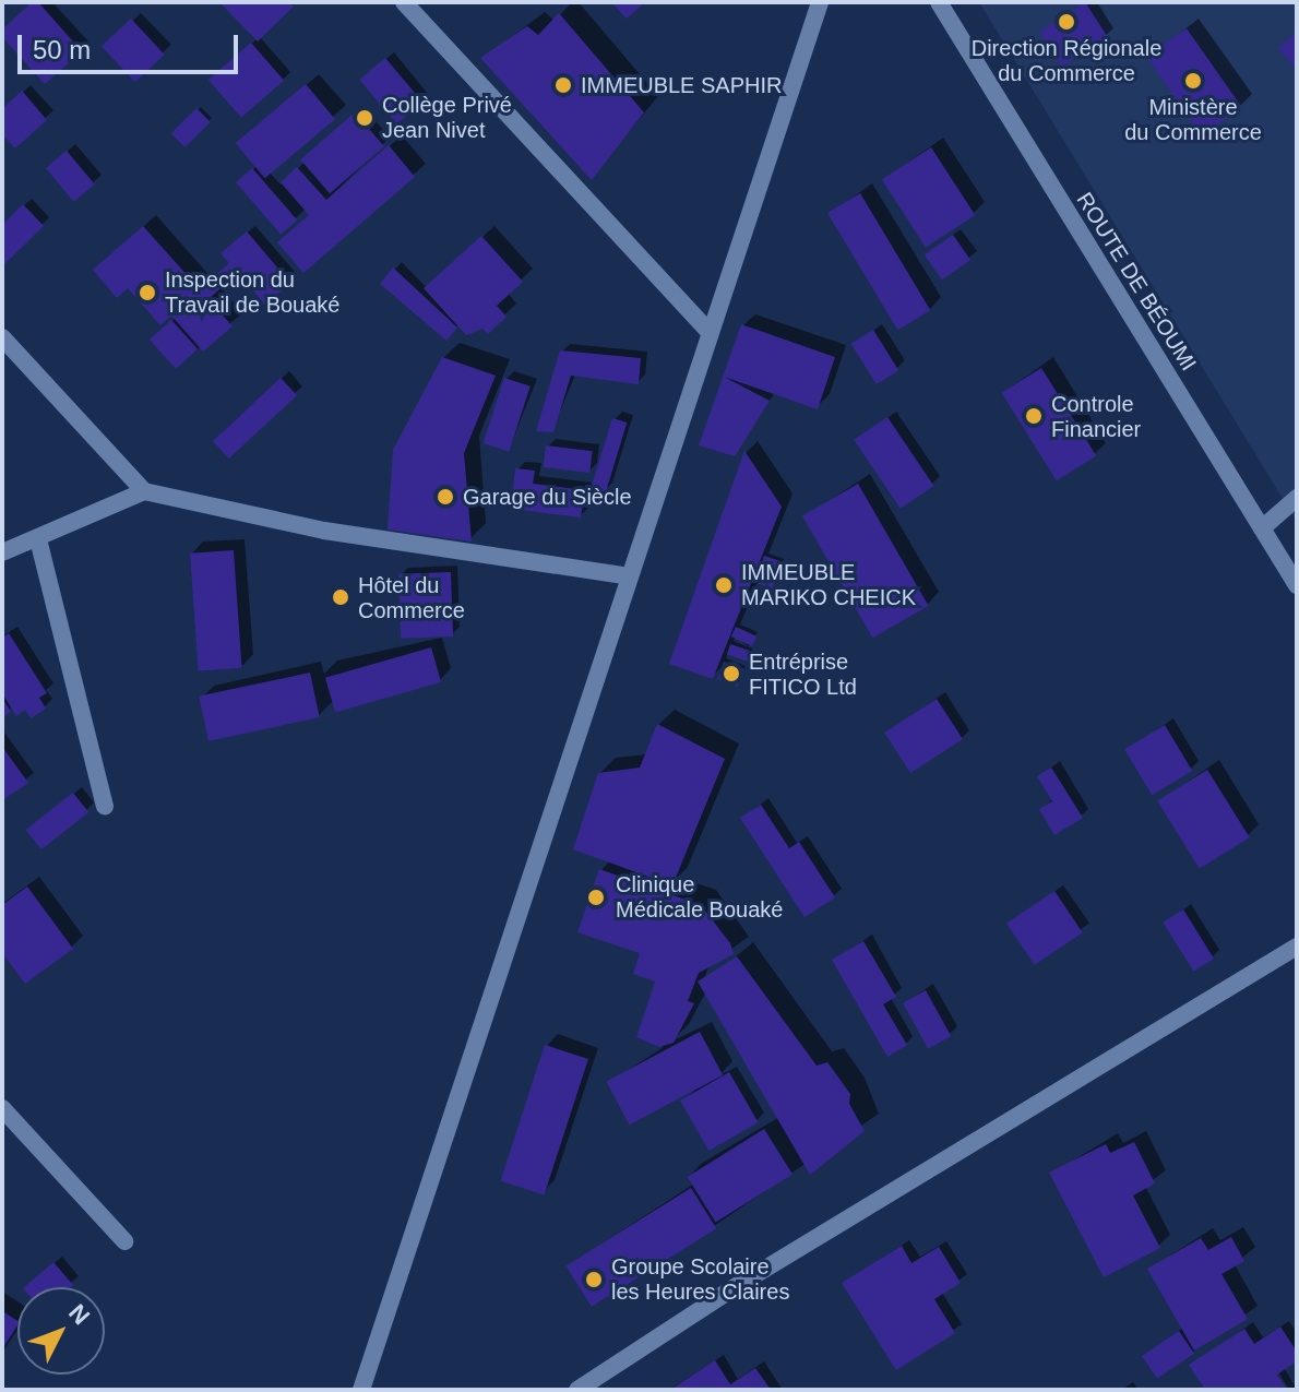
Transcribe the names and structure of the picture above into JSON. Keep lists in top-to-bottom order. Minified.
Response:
{"streets":{"street":["ROUTE DE BÉOUMI"]},"places":["Direction Régionale du Commerce","Ministère du Commerce","IMMEUBLE SAPHIR","Collège Privé Jean Nivet","Inspection du Travail de Bouaké","Controle Financier","Garage du Siècle","IMMEUBLE MARIKO CHEICK","Hôtel du Commerce","Entréprise FITICO Ltd","Clinique Médicale Bouaké","Groupe Scolaire les Heures Claires"],"scale_bar":"50 m","north":"top right"}
